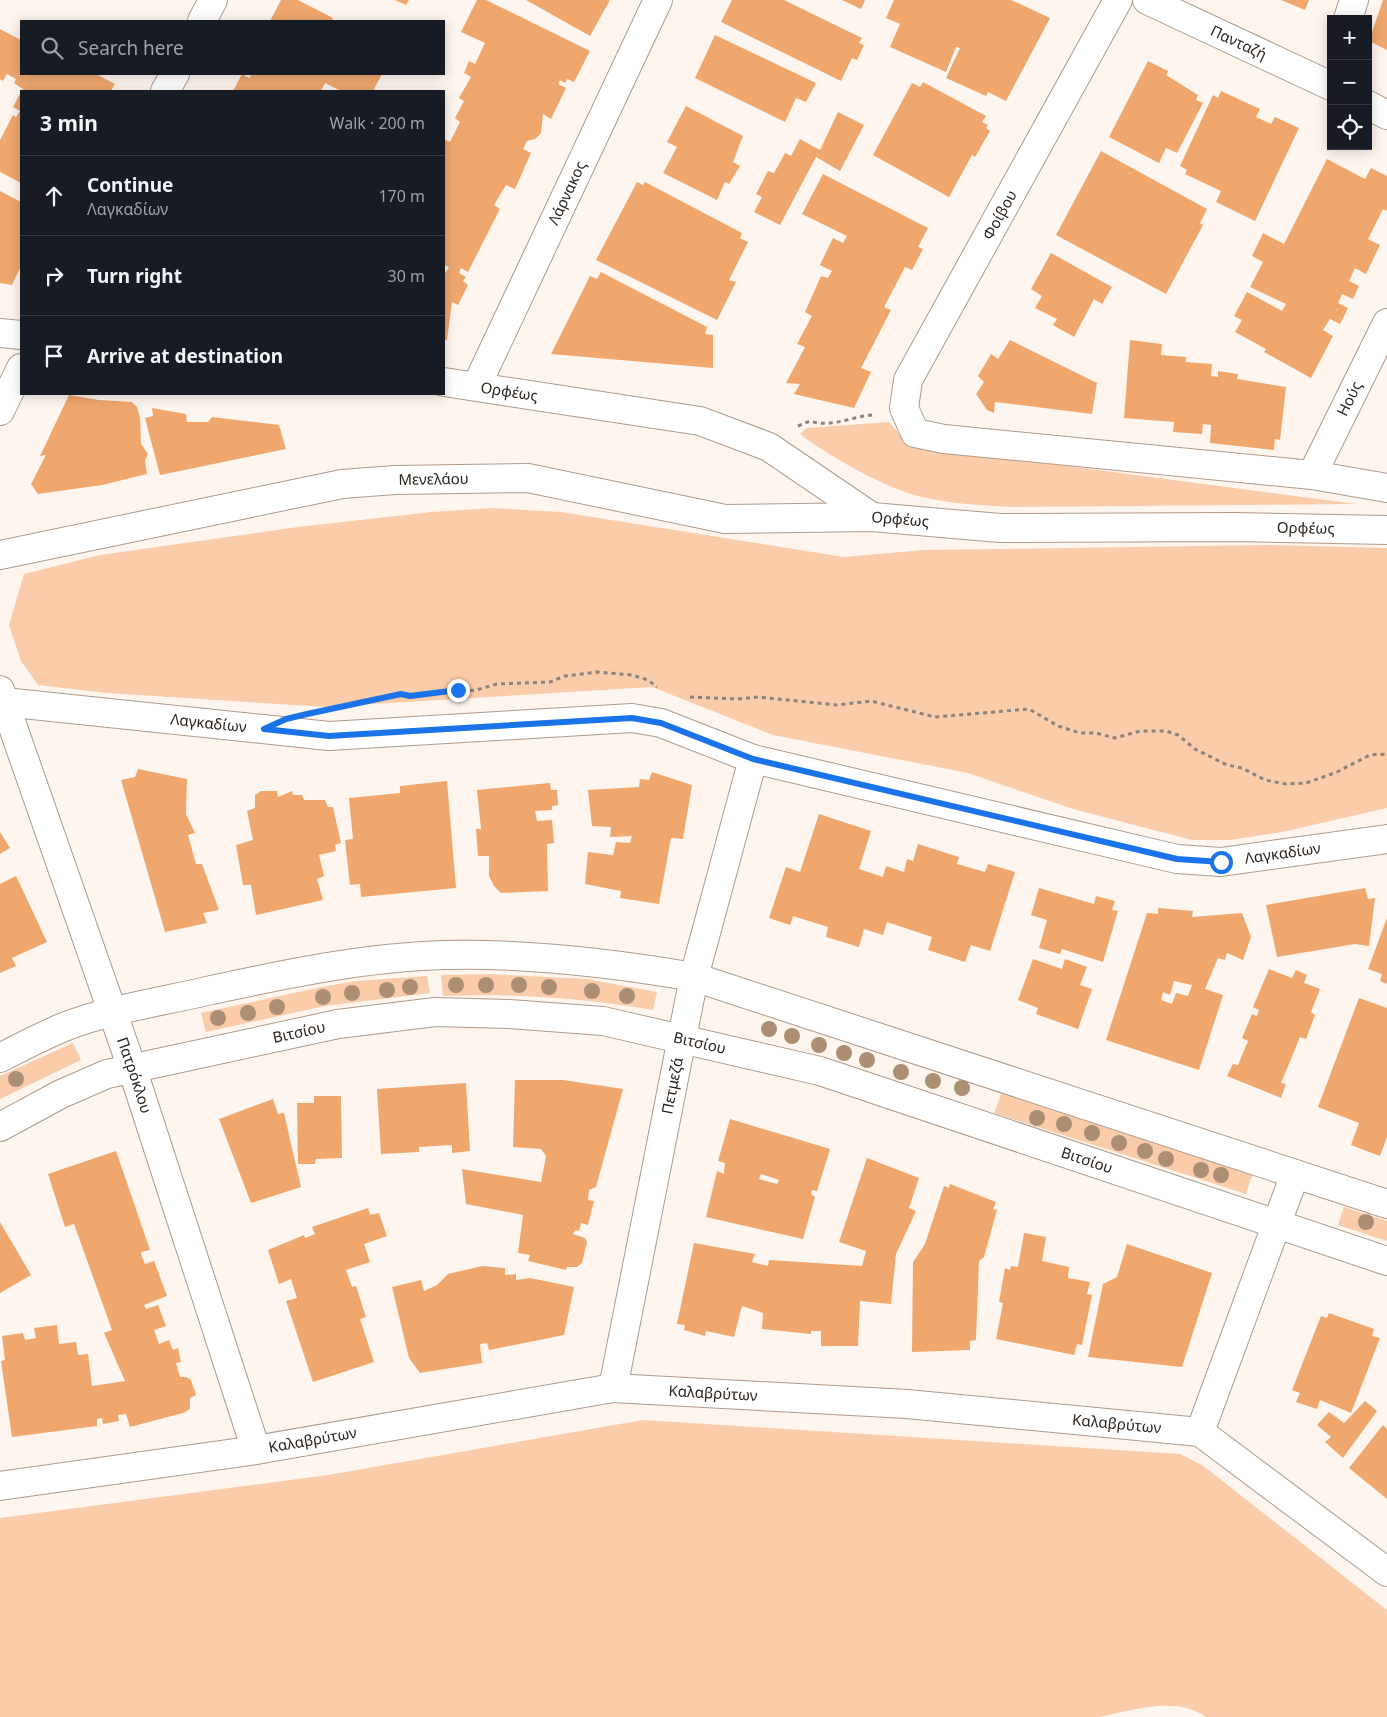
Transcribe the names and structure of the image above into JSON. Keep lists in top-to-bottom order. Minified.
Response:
{"streets":{"street":["Πανταζή","Λάρνακος","Φοίβου","Ορφέως","Ηούς","Μενελάου","Λαγκαδίων","Βιτσίου","Πατρόκλου","Πετμεζά","Καλαβρύτων"]},"crossings":[["Λάρνακος","Ορφέως"],["Ορφέως","Μενελάου"],["Λαγκαδίων","Πατρόκλου"],["Λαγκαδίων","Πετμεζά"],["Βιτσίου","Πατρόκλου"],["Βιτσίου","Πετμεζά"],["Πατρόκλου","Καλαβρύτων"],["Πετμεζά","Καλαβρύτων"]],"page":{"map_buttons":["+","−"],"search":"Search here","heading":["3 min","Walk · 200 m"],"list":[["Continue","Λαγκαδίων","170 m"],["Turn right","30 m"],"Arrive at destination"]}}
